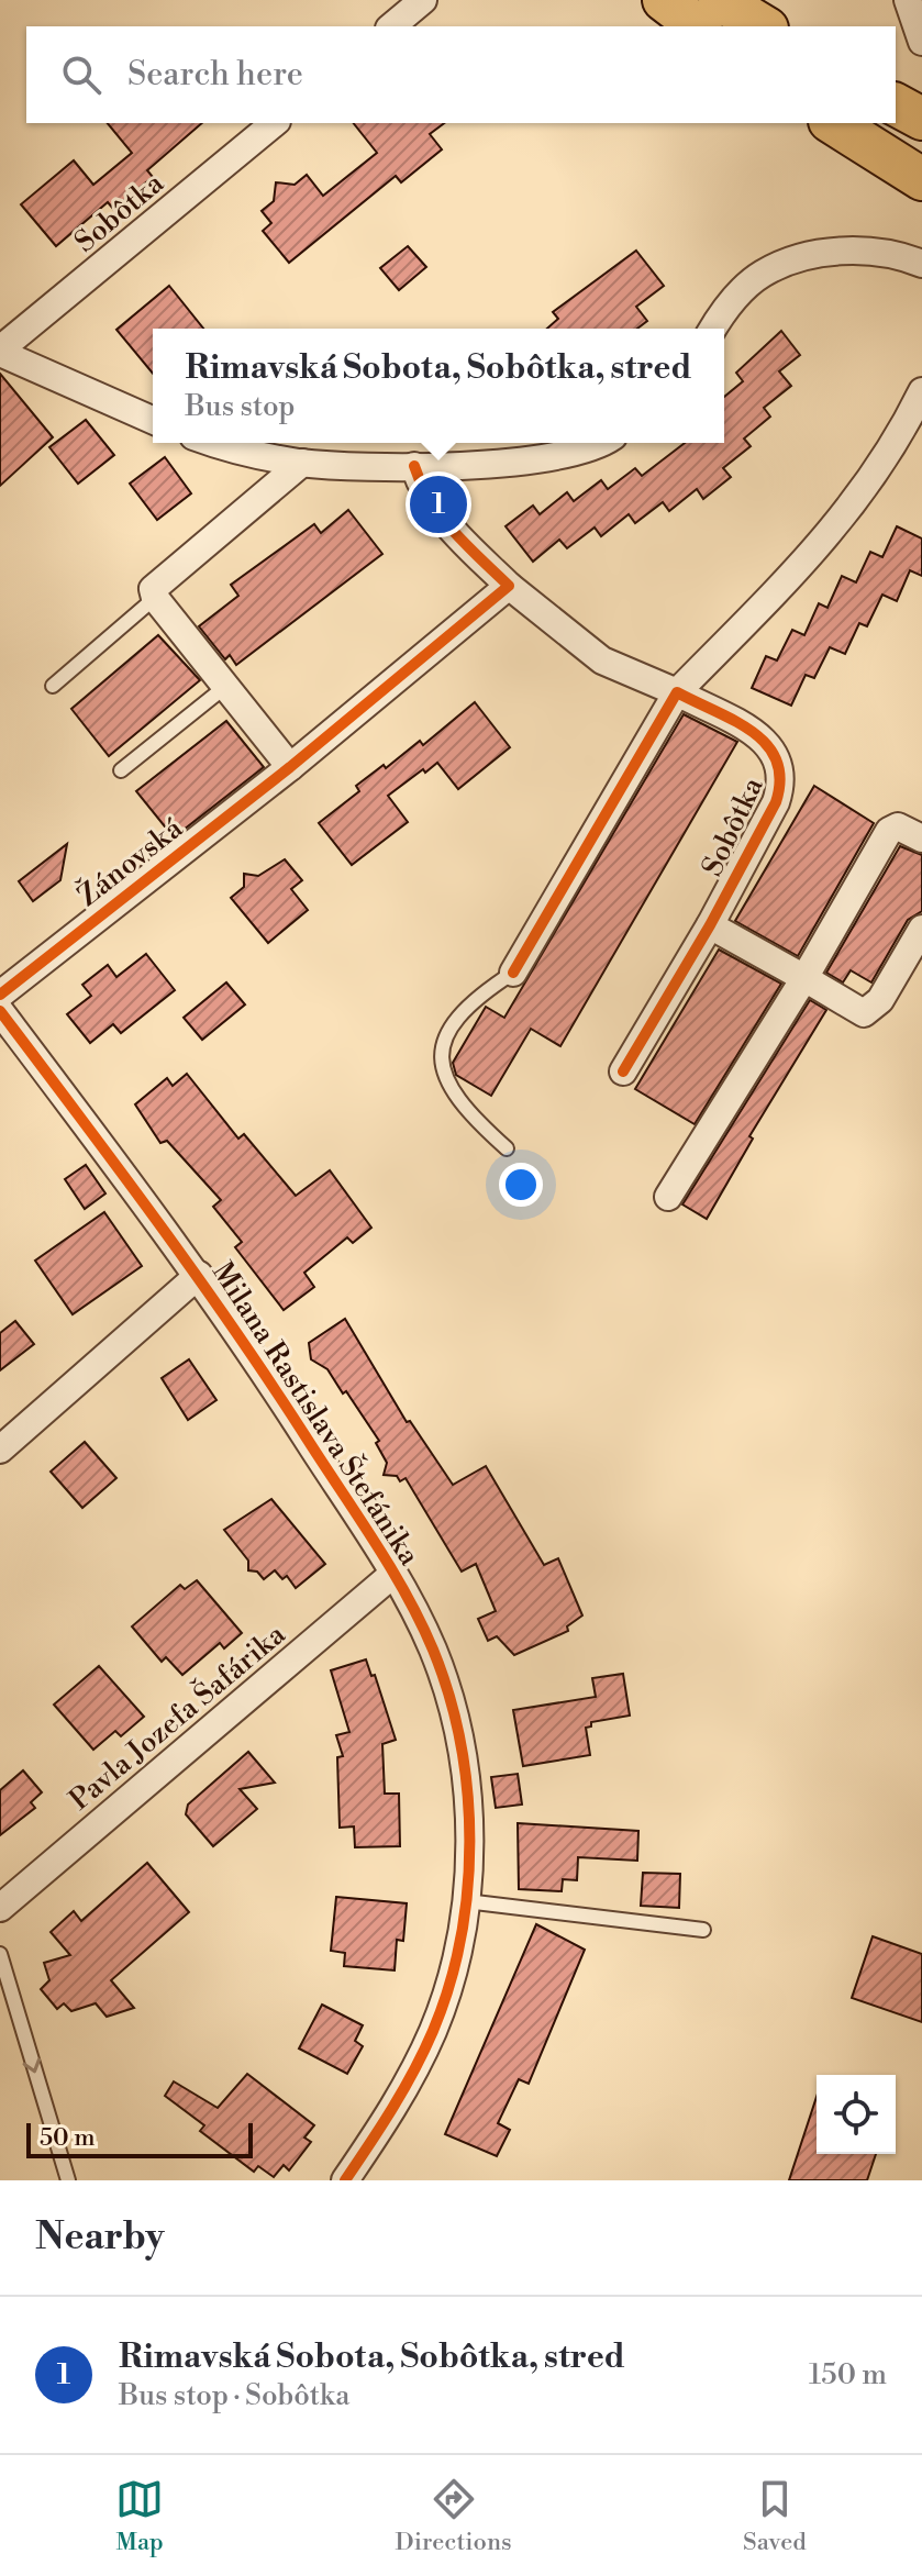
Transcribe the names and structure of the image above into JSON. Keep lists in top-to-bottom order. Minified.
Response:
{"streets":{"street":["Sobôtka","Žánovská","Milana Rastislava Štefánika","Pavla Jozefa Šafárika"]},"crossings":[["Milana Rastislava Štefánika","Pavla Jozefa Šafárika"]],"scale_bar":"50 m","page":{"search":"Search here","popup":["Rimavská Sobota, Sobôtka, stred","Bus stop"],"pins":"1","scale":"50 m","heading":"Nearby","list":[{"mark":"1","name":"Rimavská Sobota, Sobôtka, stred","note":"Bus stop · Sobôtka","value":"150 m"}],"nav":["Map","Directions","Saved"]}}
